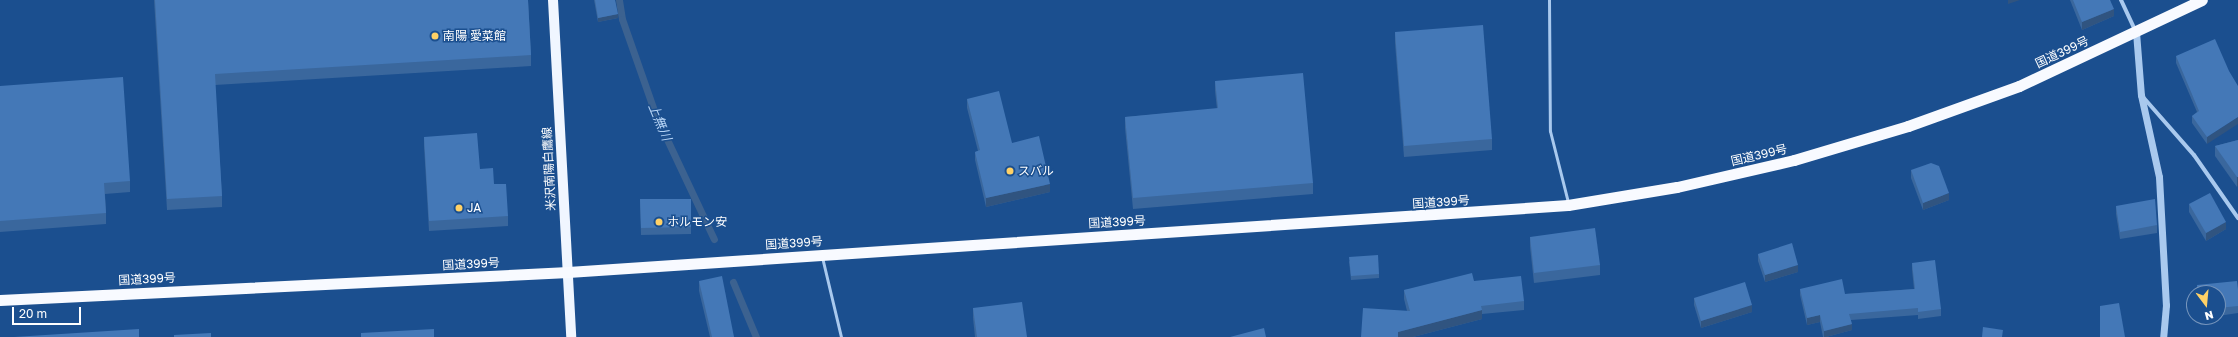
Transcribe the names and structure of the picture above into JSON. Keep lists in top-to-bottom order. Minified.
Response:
{"streets":{"highway":["国道399号"],"main road":["米沢南陽白鷹線"]},"crossings":[["国道399号","米沢南陽白鷹線"]],"water":["上無川"],"places":["南陽 愛菜館","スバル","JA","ホルモン安"],"scale_bar":"20 m","north":"bottom"}
